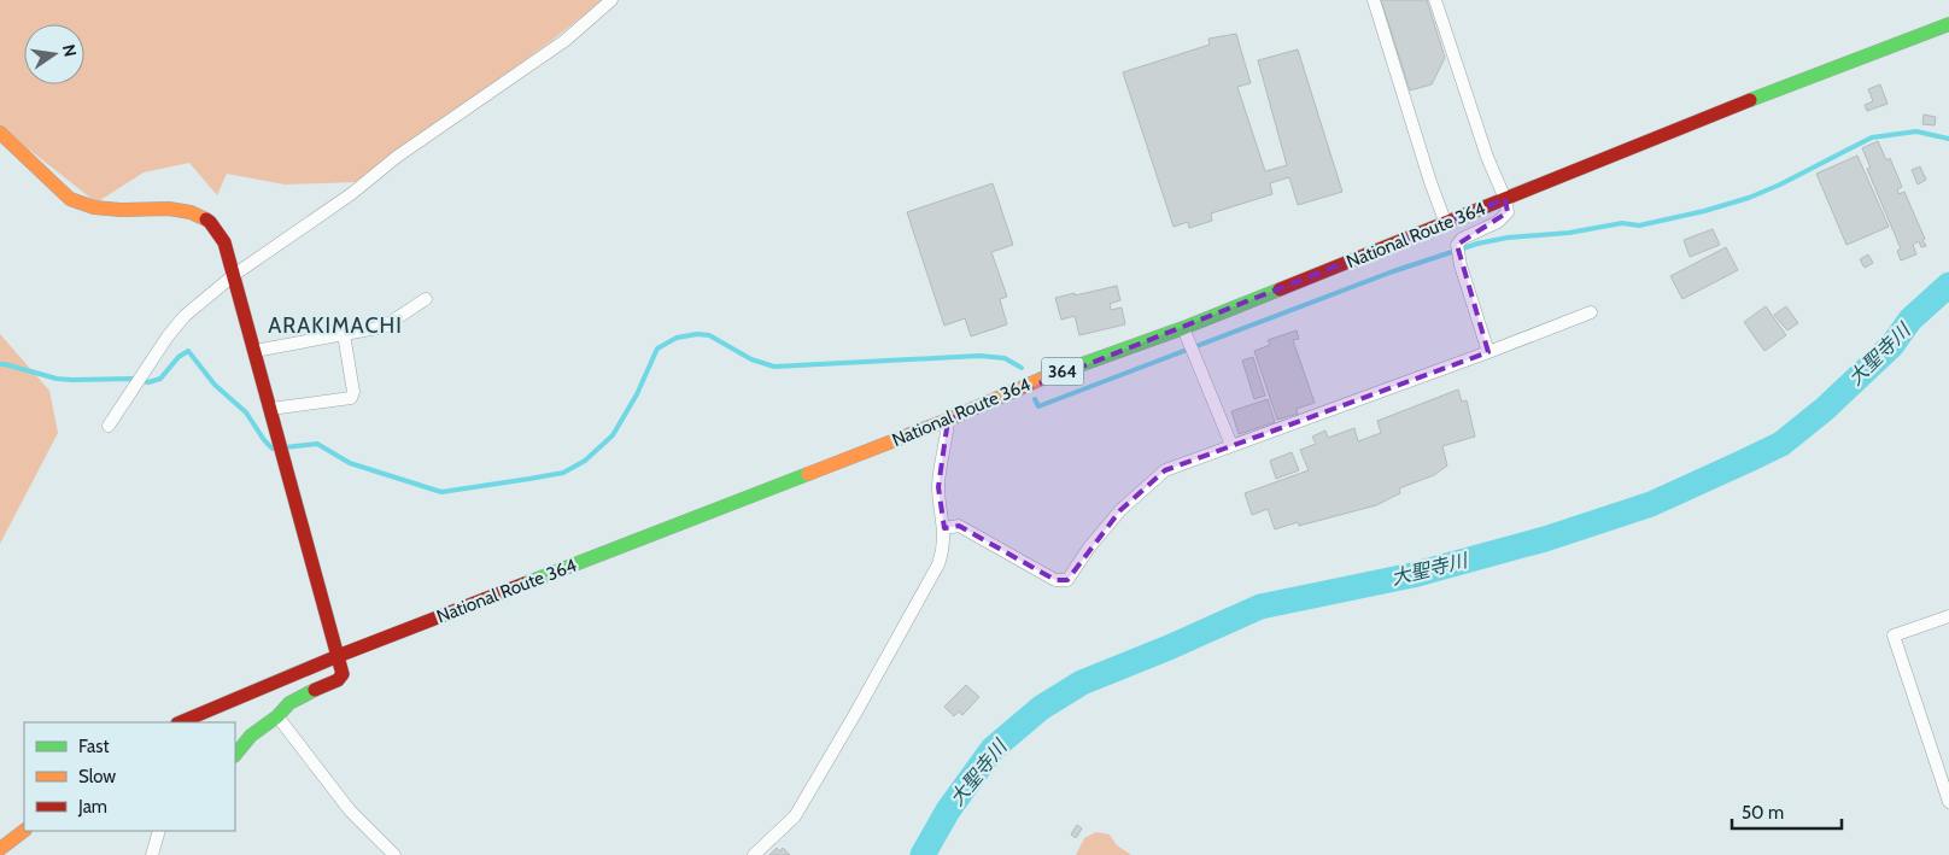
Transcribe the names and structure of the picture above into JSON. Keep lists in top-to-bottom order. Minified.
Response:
{"streets":{"main road":["National Route 364","364"]},"districts":["ARAKIMACHI"],"water":["大聖寺川"],"legend":["Fast","Slow","Jam"],"scale_bar":"50 m","north":"right"}
